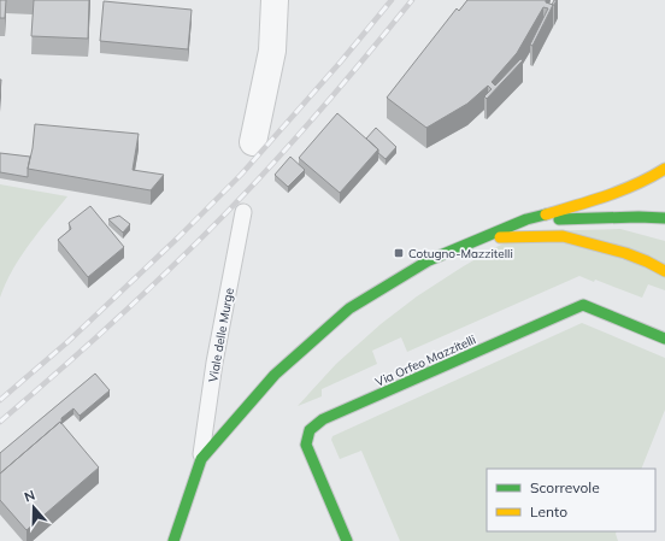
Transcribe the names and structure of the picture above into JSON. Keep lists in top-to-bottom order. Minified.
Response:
{"streets":{"main road":["Via Orfeo Mazzitelli"],"lane":["Viale delle Murge"]},"places":{"transit":["Cotugno-Mazzitelli"]},"legend":["Scorrevole","Lento"],"north":"top"}
